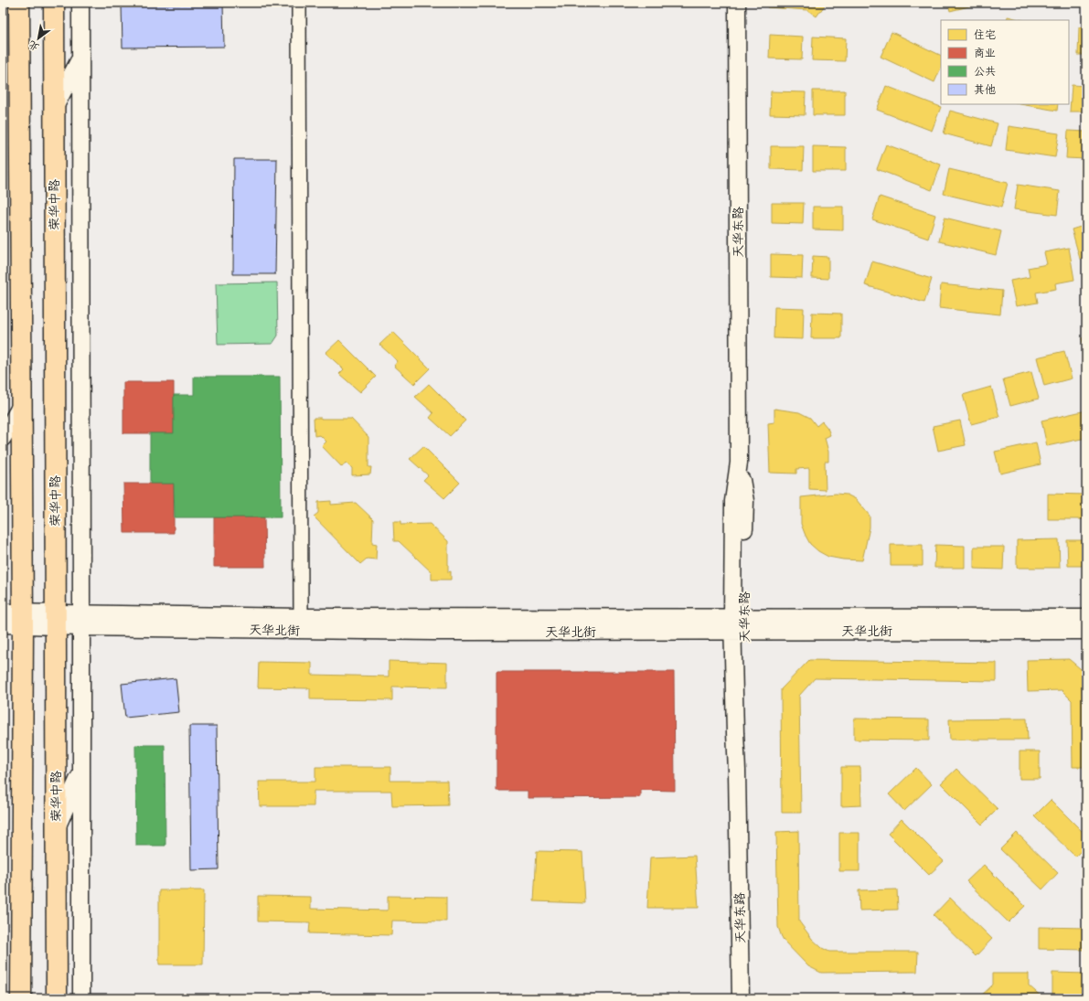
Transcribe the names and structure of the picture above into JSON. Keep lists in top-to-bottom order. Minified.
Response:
{"streets":{"main road":["荣华中路"],"street":["天华东路","天华北街"]},"crossings":[["荣华中路","天华北街"],["天华东路","天华北街"]],"legend":["住宅","商业","公共","其他"],"north":"bottom left"}
